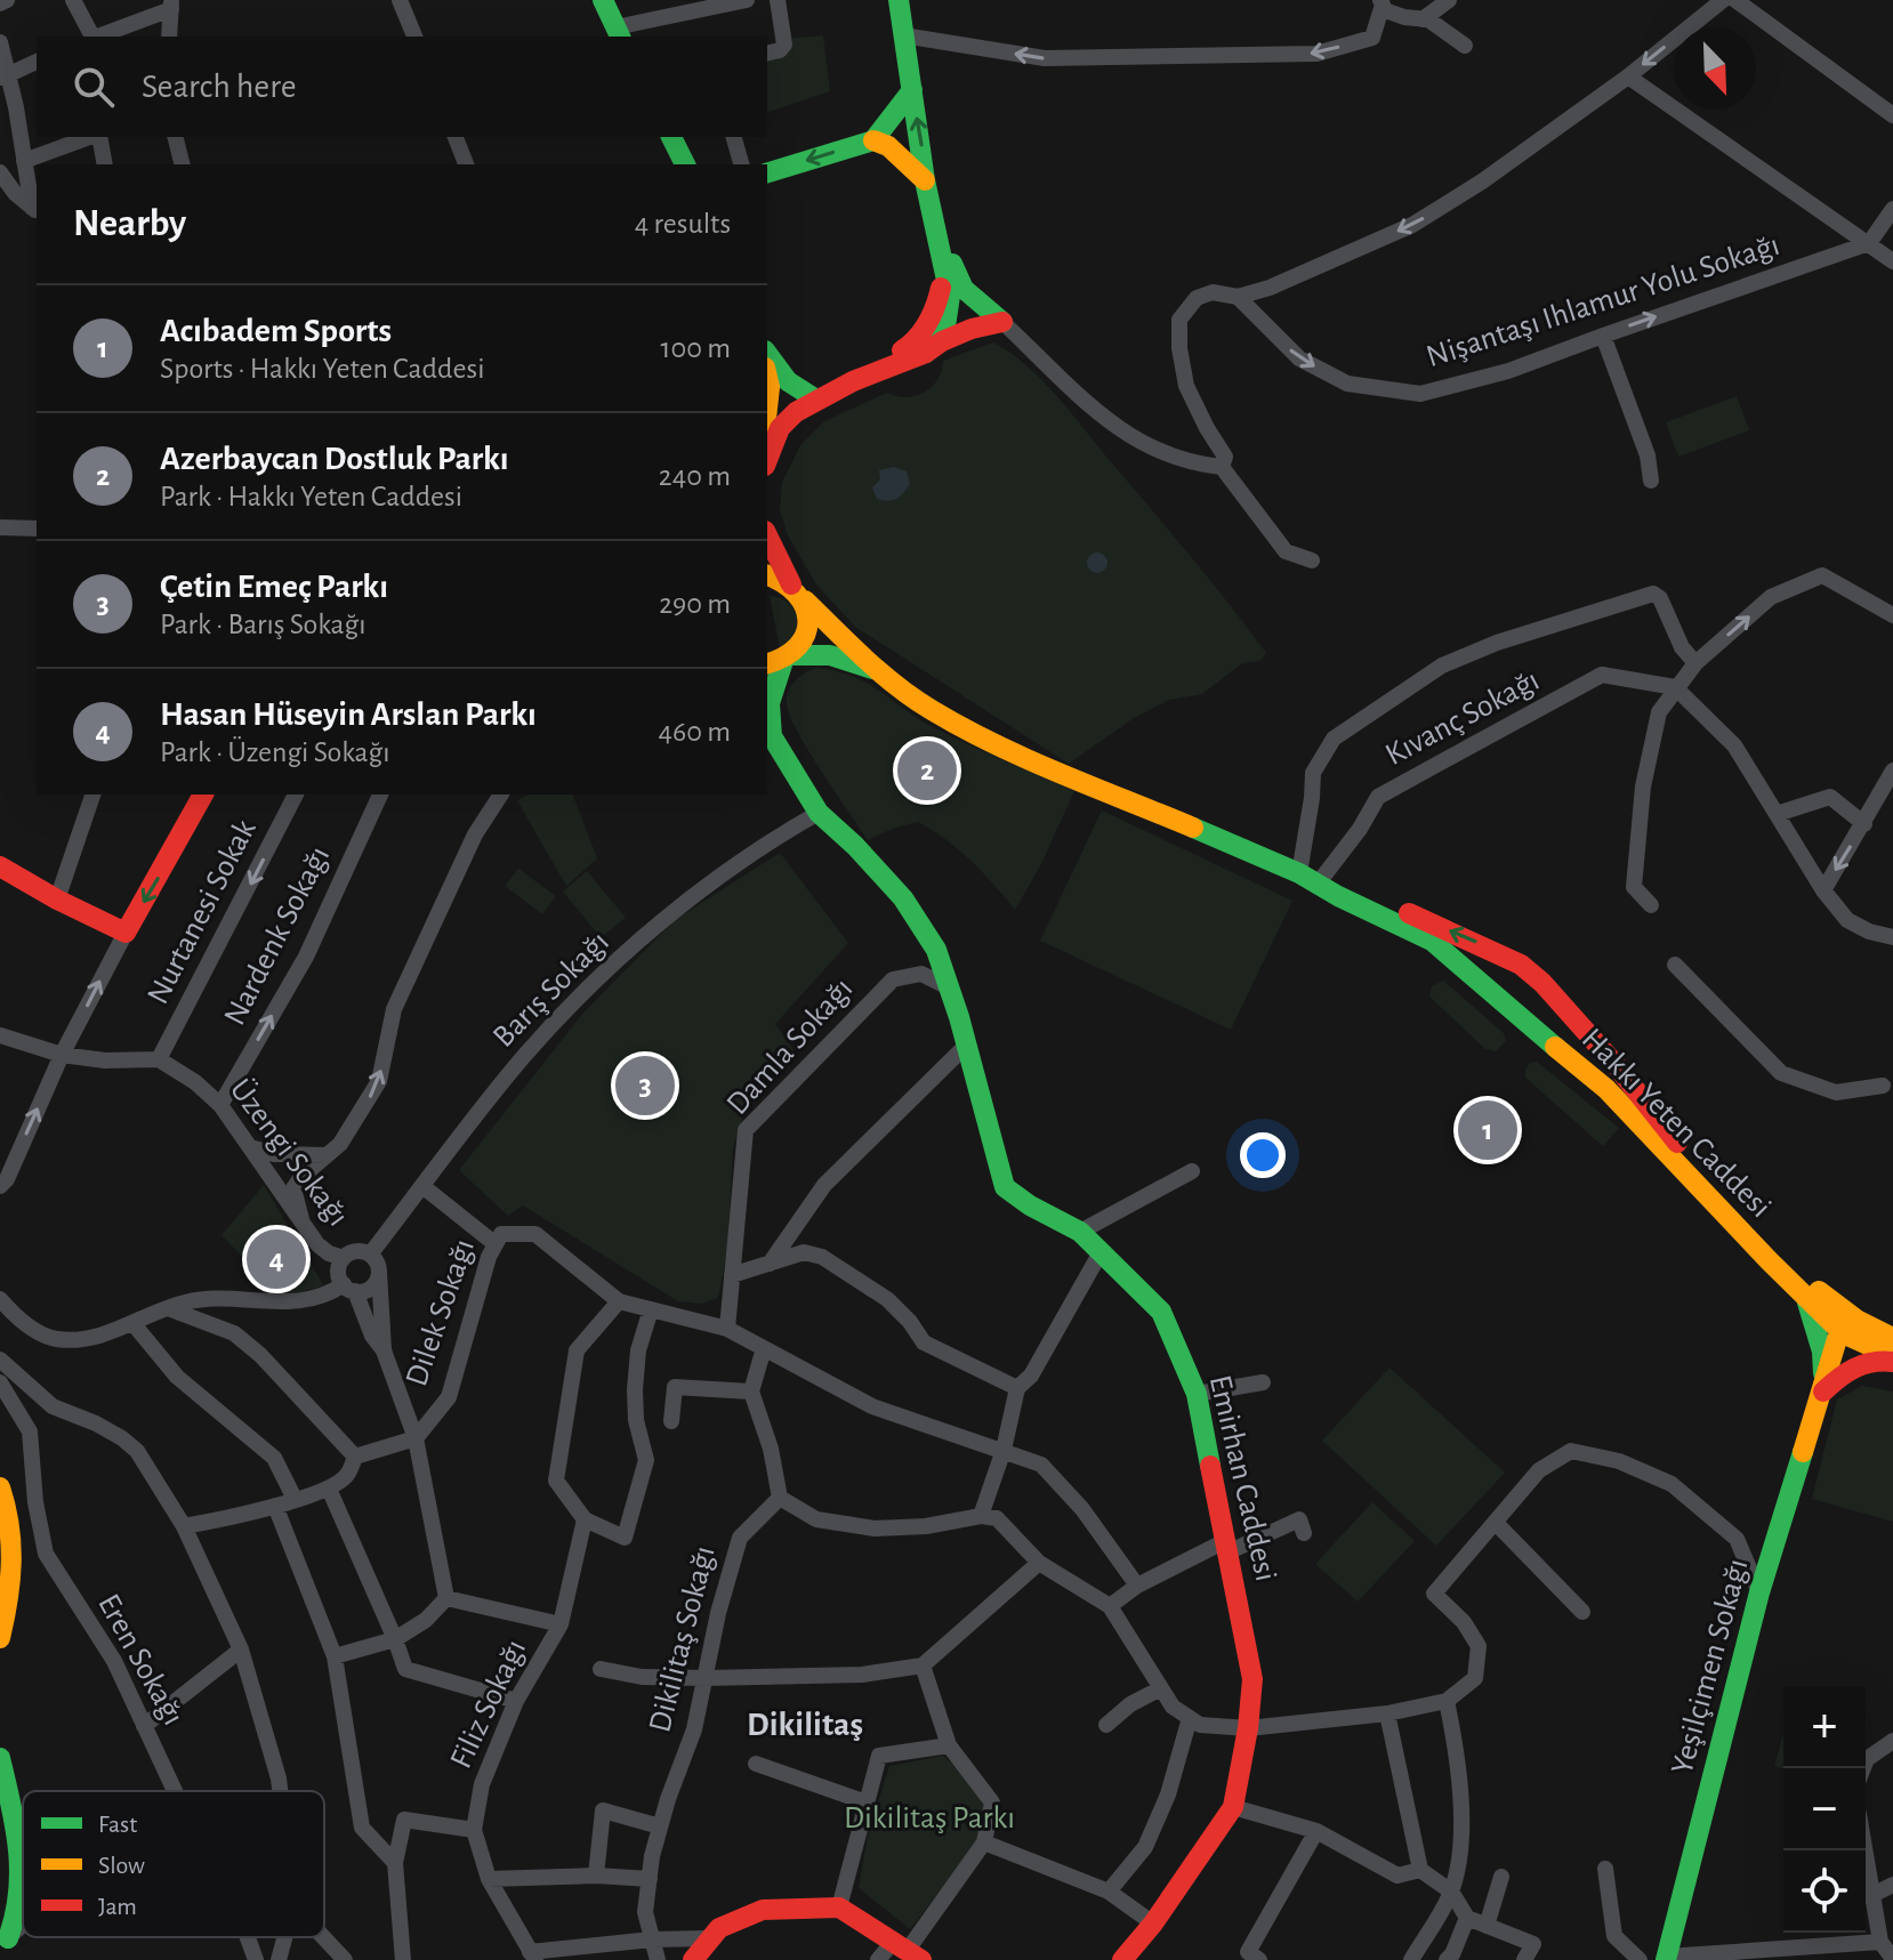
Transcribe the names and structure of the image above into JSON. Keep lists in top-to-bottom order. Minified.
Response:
{"streets":{"street":["Nişantaşı Ihlamur Yolu Sokağı","Kıvanç Sokağı","Nurtanesi Sokak","Nardenk Sokağı","Barış Sokağı","Damla Sokağı","Hakkı Yeten Caddesi","Üzengi Sokağı","Dilek Sokağı","Emirhan Caddesi","Dikilitaş Sokağı","Eren Sokağı","Yeşilçimen Sokağı","Filiz Sokağı"]},"crossings":[["Kıvanç Sokağı","Hakkı Yeten Caddesi"],["Nurtanesi Sokak","Üzengi Sokağı"],["Nardenk Sokağı","Üzengi Sokağı"],["Barış Sokağı","Üzengi Sokağı"],["Barış Sokağı","Emirhan Caddesi"],["Damla Sokağı","Dilek Sokağı"],["Damla Sokağı","Emirhan Caddesi"],["Hakkı Yeten Caddesi","Emirhan Caddesi"],["Hakkı Yeten Caddesi","Yeşilçimen Sokağı"]],"one_way":["Nişantaşı Ihlamur Yolu Sokağı"],"districts":["Dikilitaş"],"parks":["Dikilitaş Parkı"],"legend":["Fast","Slow","Jam"],"north":"bottom right","page":{"search":"Search here","heading":["Nearby","4 results"],"list":[{"mark":"1","name":"Acıbadem Sports","note":"Sports · Hakkı Yeten Caddesi","value":"100 m"},{"mark":"2","name":"Azerbaycan Dostluk Parkı","note":"Park · Hakkı Yeten Caddesi","value":"240 m"},{"mark":"3","name":"Çetin Emeç Parkı","note":"Park · Barış Sokağı","value":"290 m"},{"mark":"4","name":"Hasan Hüseyin Arslan Parkı","note":"Park · Üzengi Sokağı","value":"460 m"}],"pins":["2","3","1","4"],"map_buttons":["+","−"]}}
